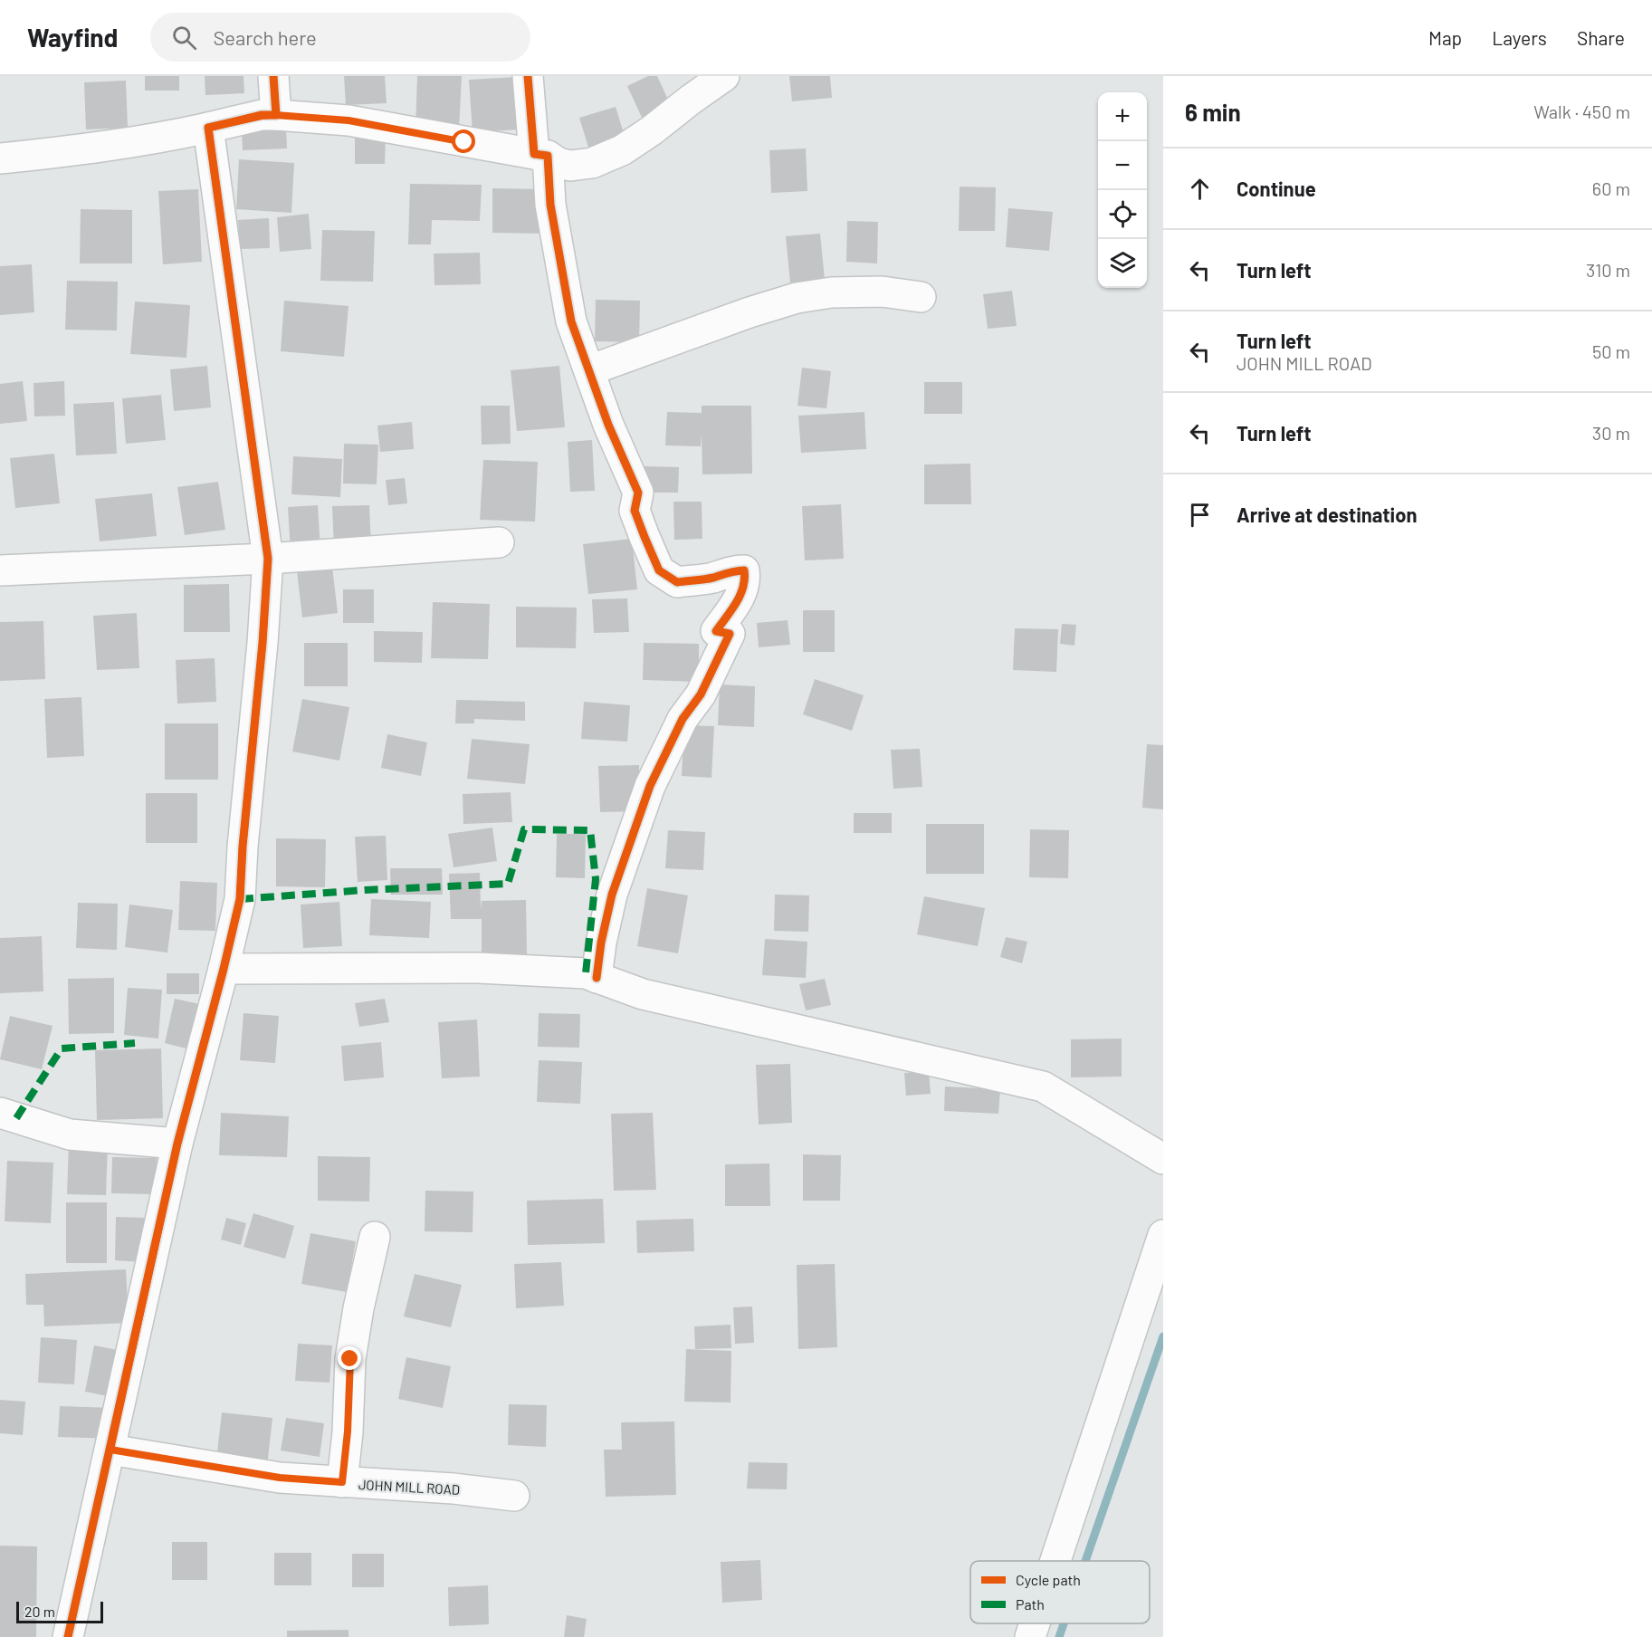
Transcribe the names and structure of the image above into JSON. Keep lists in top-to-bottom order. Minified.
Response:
{"streets":{"street":["JOHN MILL ROAD"]},"legend":["Cycle path","Path"],"scale_bar":"20 m","page":{"header":"Wayfind","search":"Search here","nav":["Map","Layers","Share"],"heading":["6 min","Walk · 450 m"],"map_buttons":["+","−"],"list":[["Continue","60 m"],["Turn left","310 m"],["Turn left","JOHN MILL ROAD","50 m"],["Turn left","30 m"],"Arrive at destination"],"scale":"20 m"}}
